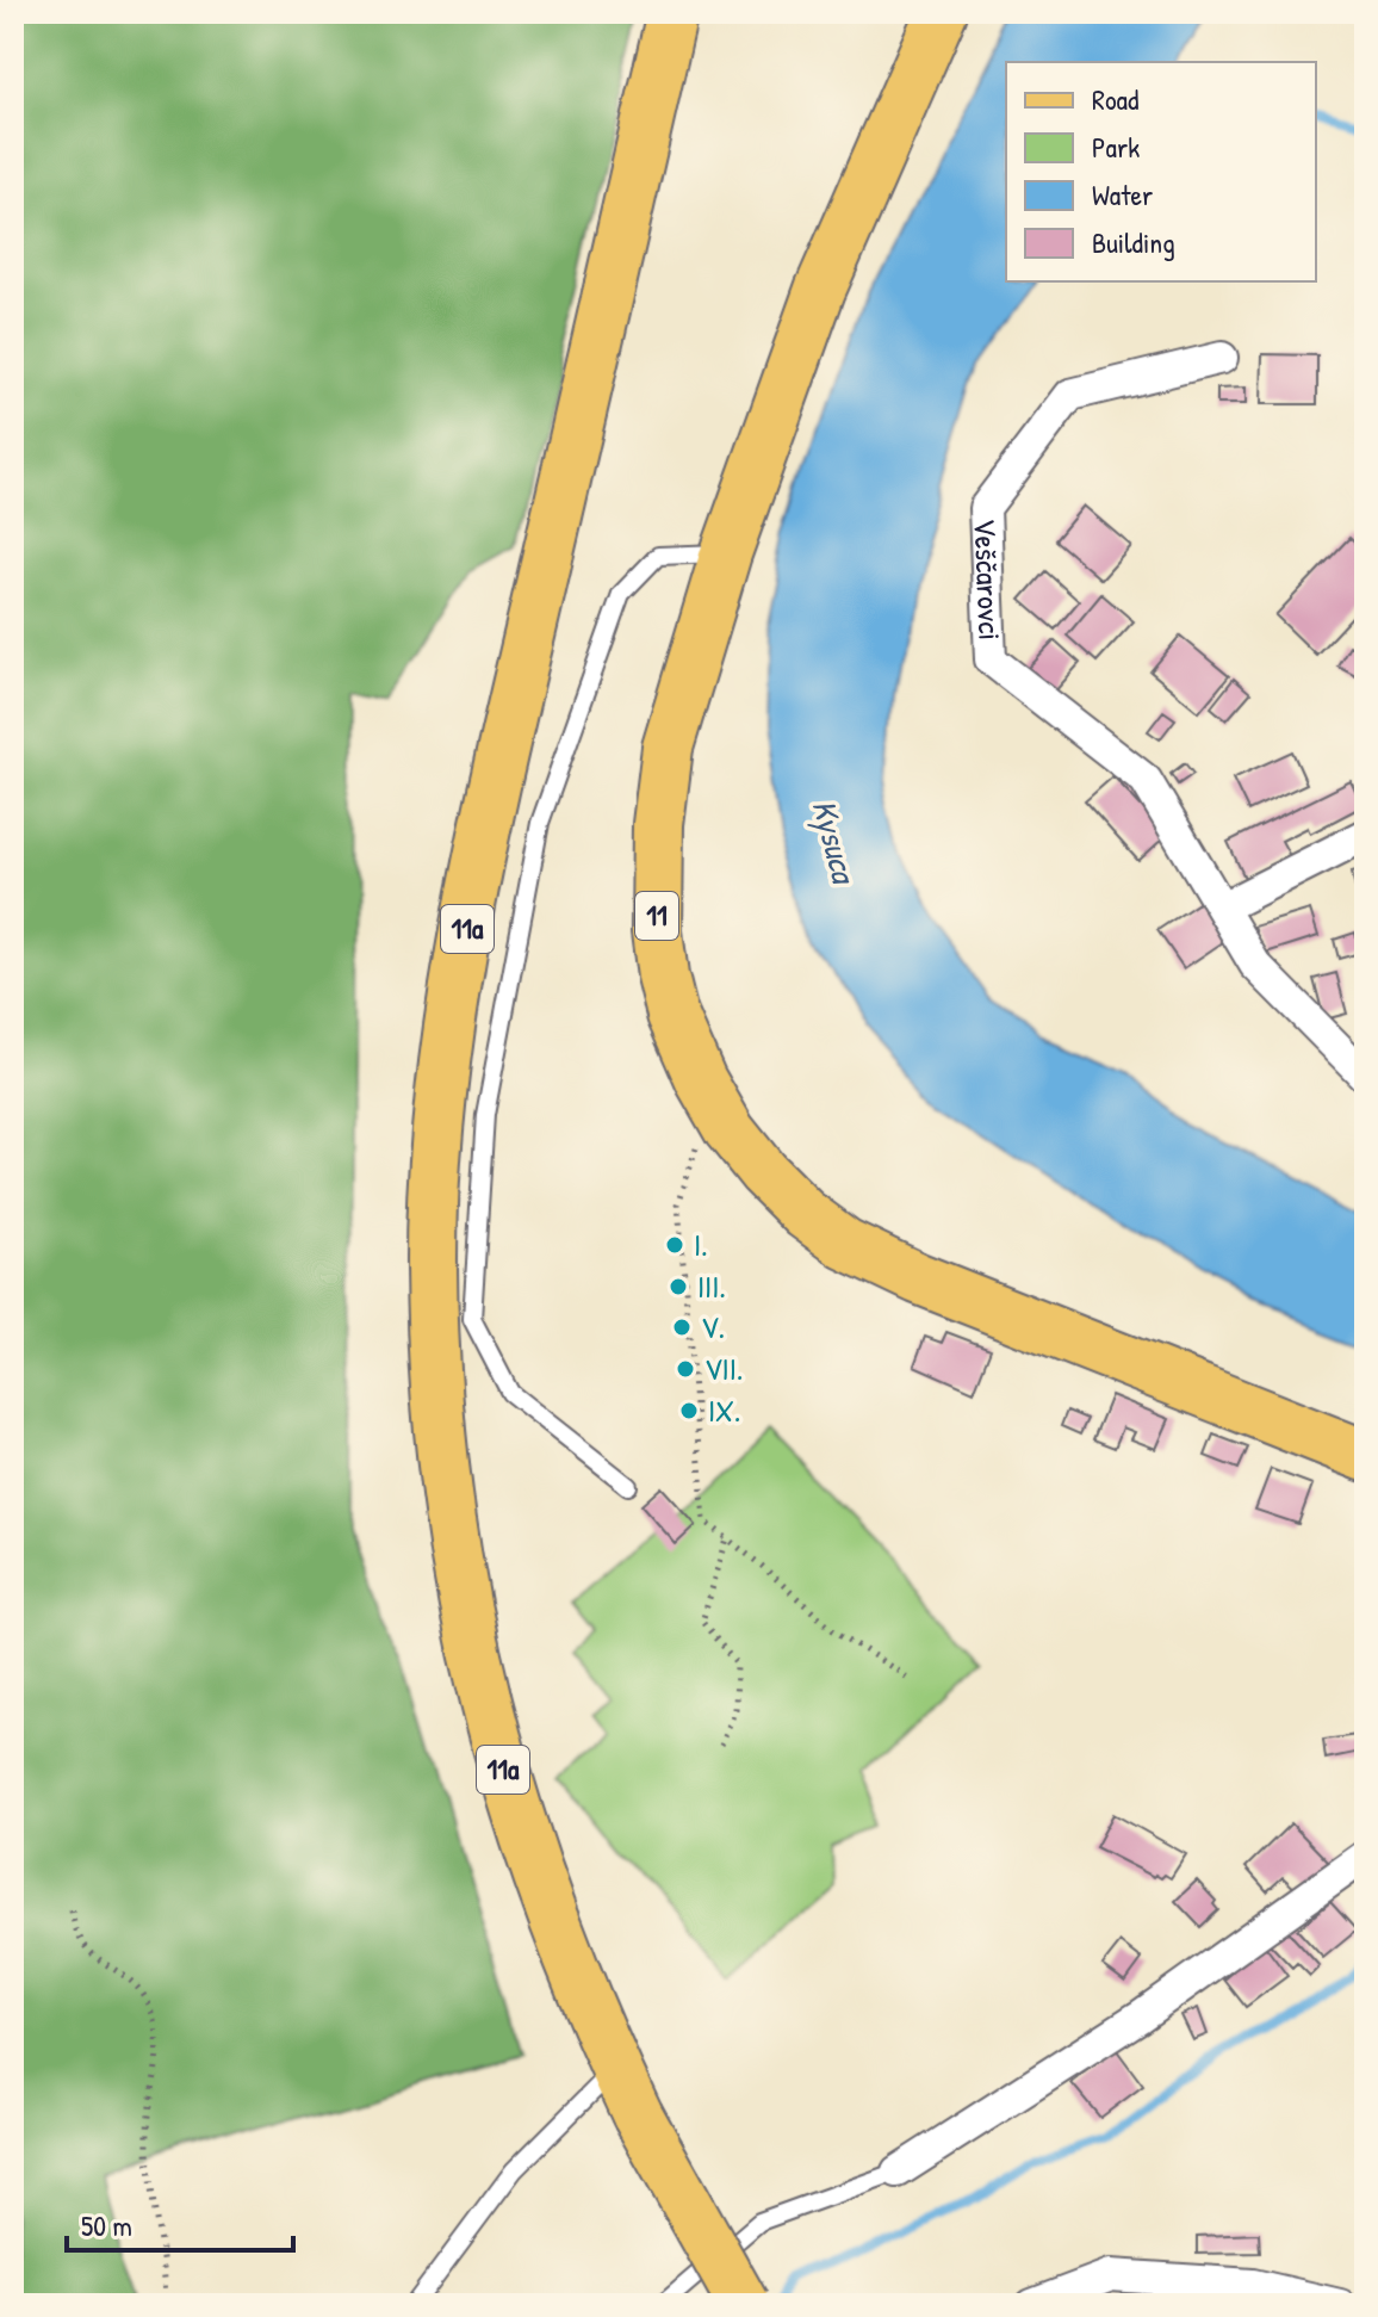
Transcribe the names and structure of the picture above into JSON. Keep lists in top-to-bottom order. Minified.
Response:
{"streets":{"main road":["11","11a"],"street":["Veščarovci"]},"water":["Kysuca"],"places":["I.","III.","V.","VII.","IX."],"legend":["Road","Park","Water","Building"],"scale_bar":"50 m"}
